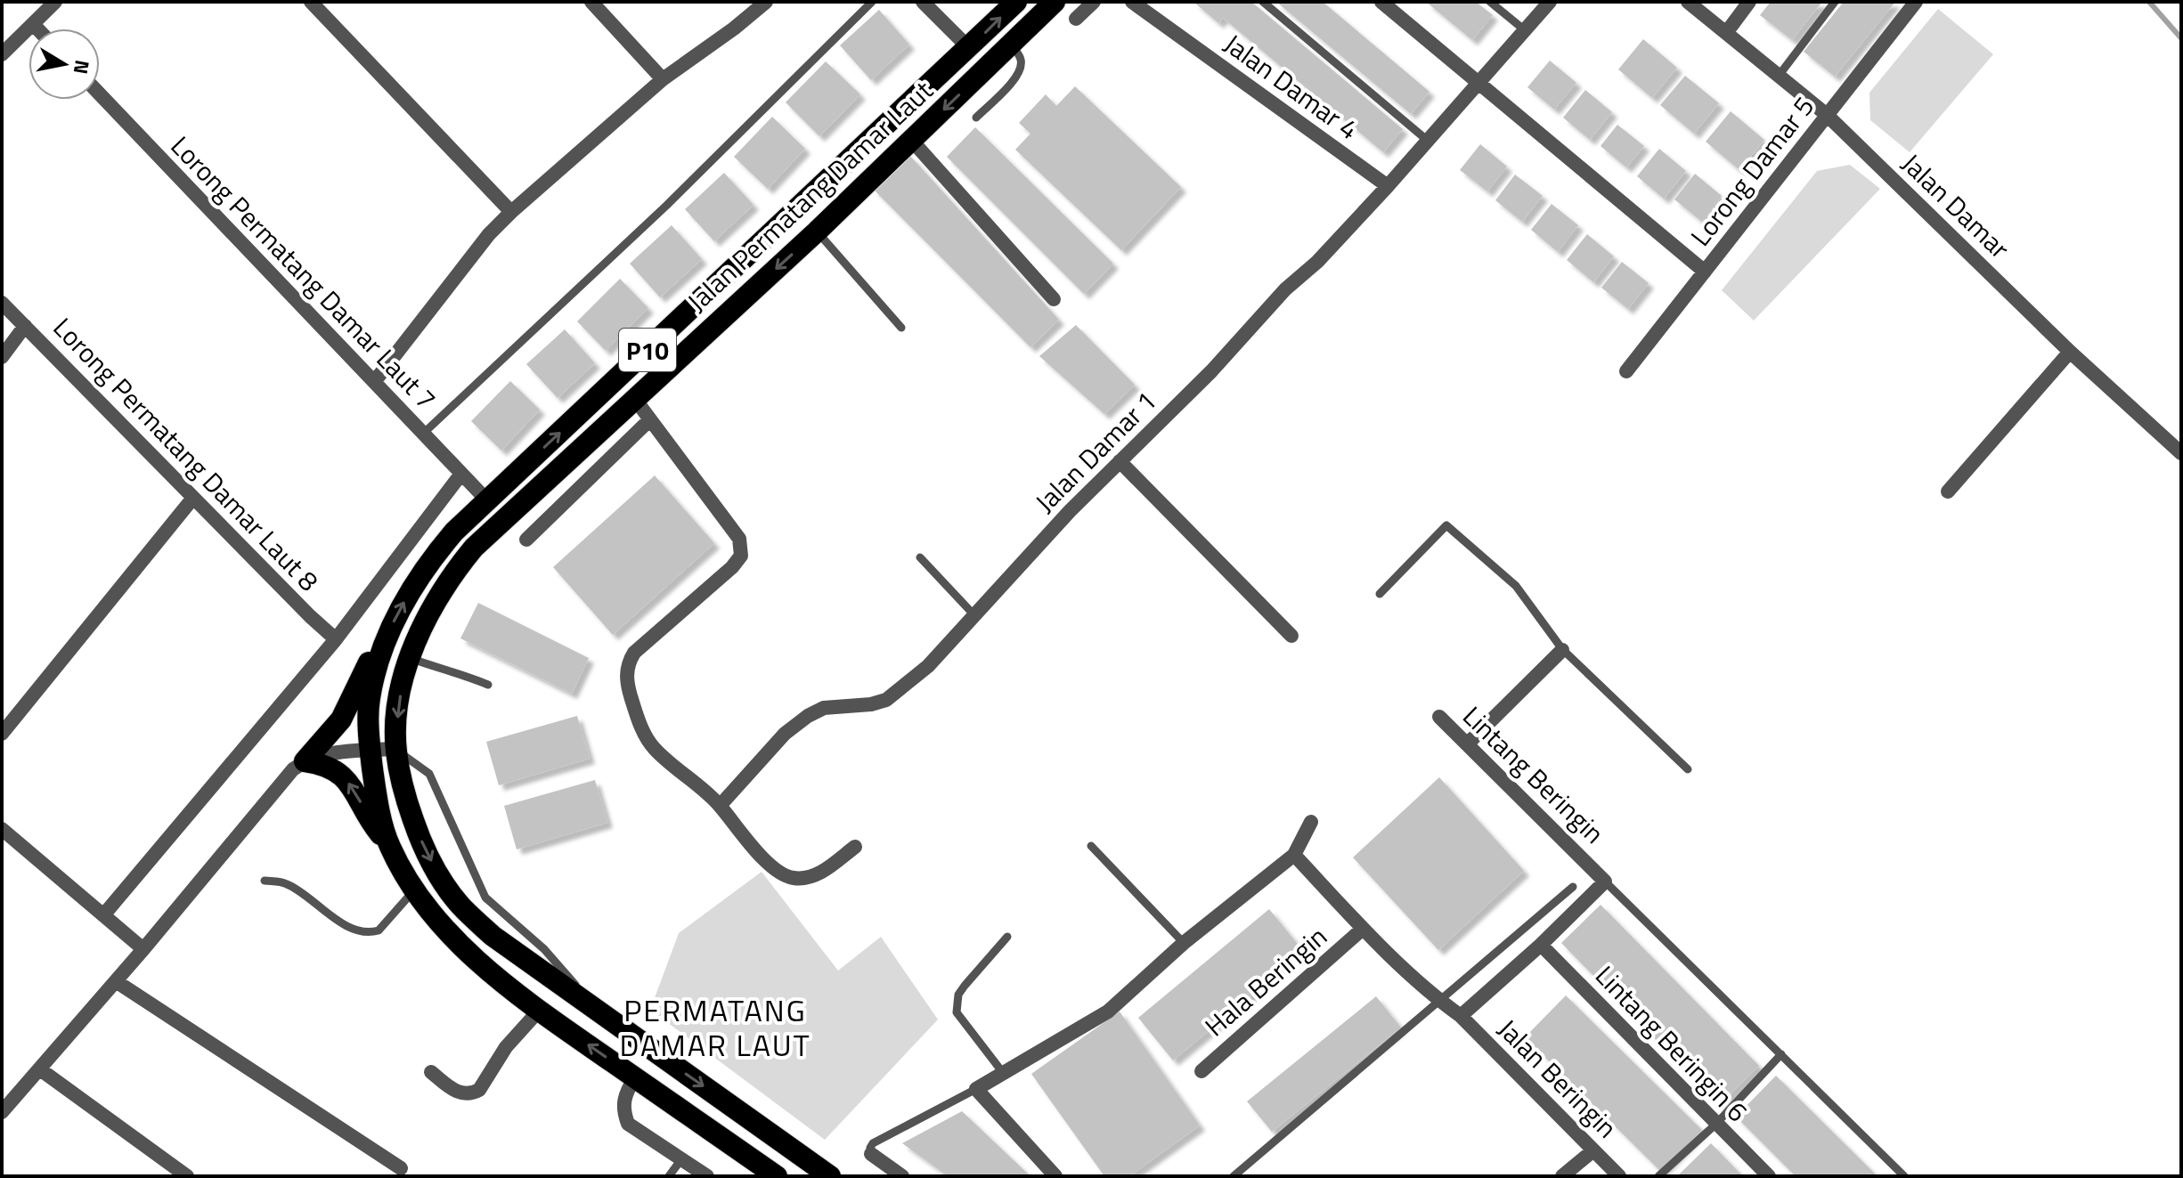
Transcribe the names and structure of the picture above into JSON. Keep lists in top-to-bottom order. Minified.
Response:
{"streets":{"highway":["Jalan Permatang Damar Laut","P10"],"street":["Jalan Damar 4","Lorong Damar 5","Jalan Damar","Lorong Permatang Damar Laut 7","Jalan Damar 1","Lorong Permatang Damar Laut 8","Lintang Beringin","Hala Beringin","Lintang Beringin 6","Jalan Beringin"]},"crossings":[["Jalan Damar 4","Jalan Damar 1"],["Lorong Damar 5","Jalan Damar"],["Jalan Permatang Damar Laut","Lorong Permatang Damar Laut 7"],["Hala Beringin","Jalan Beringin"]],"districts":["PERMATANG DAMAR LAUT"],"north":"right"}
